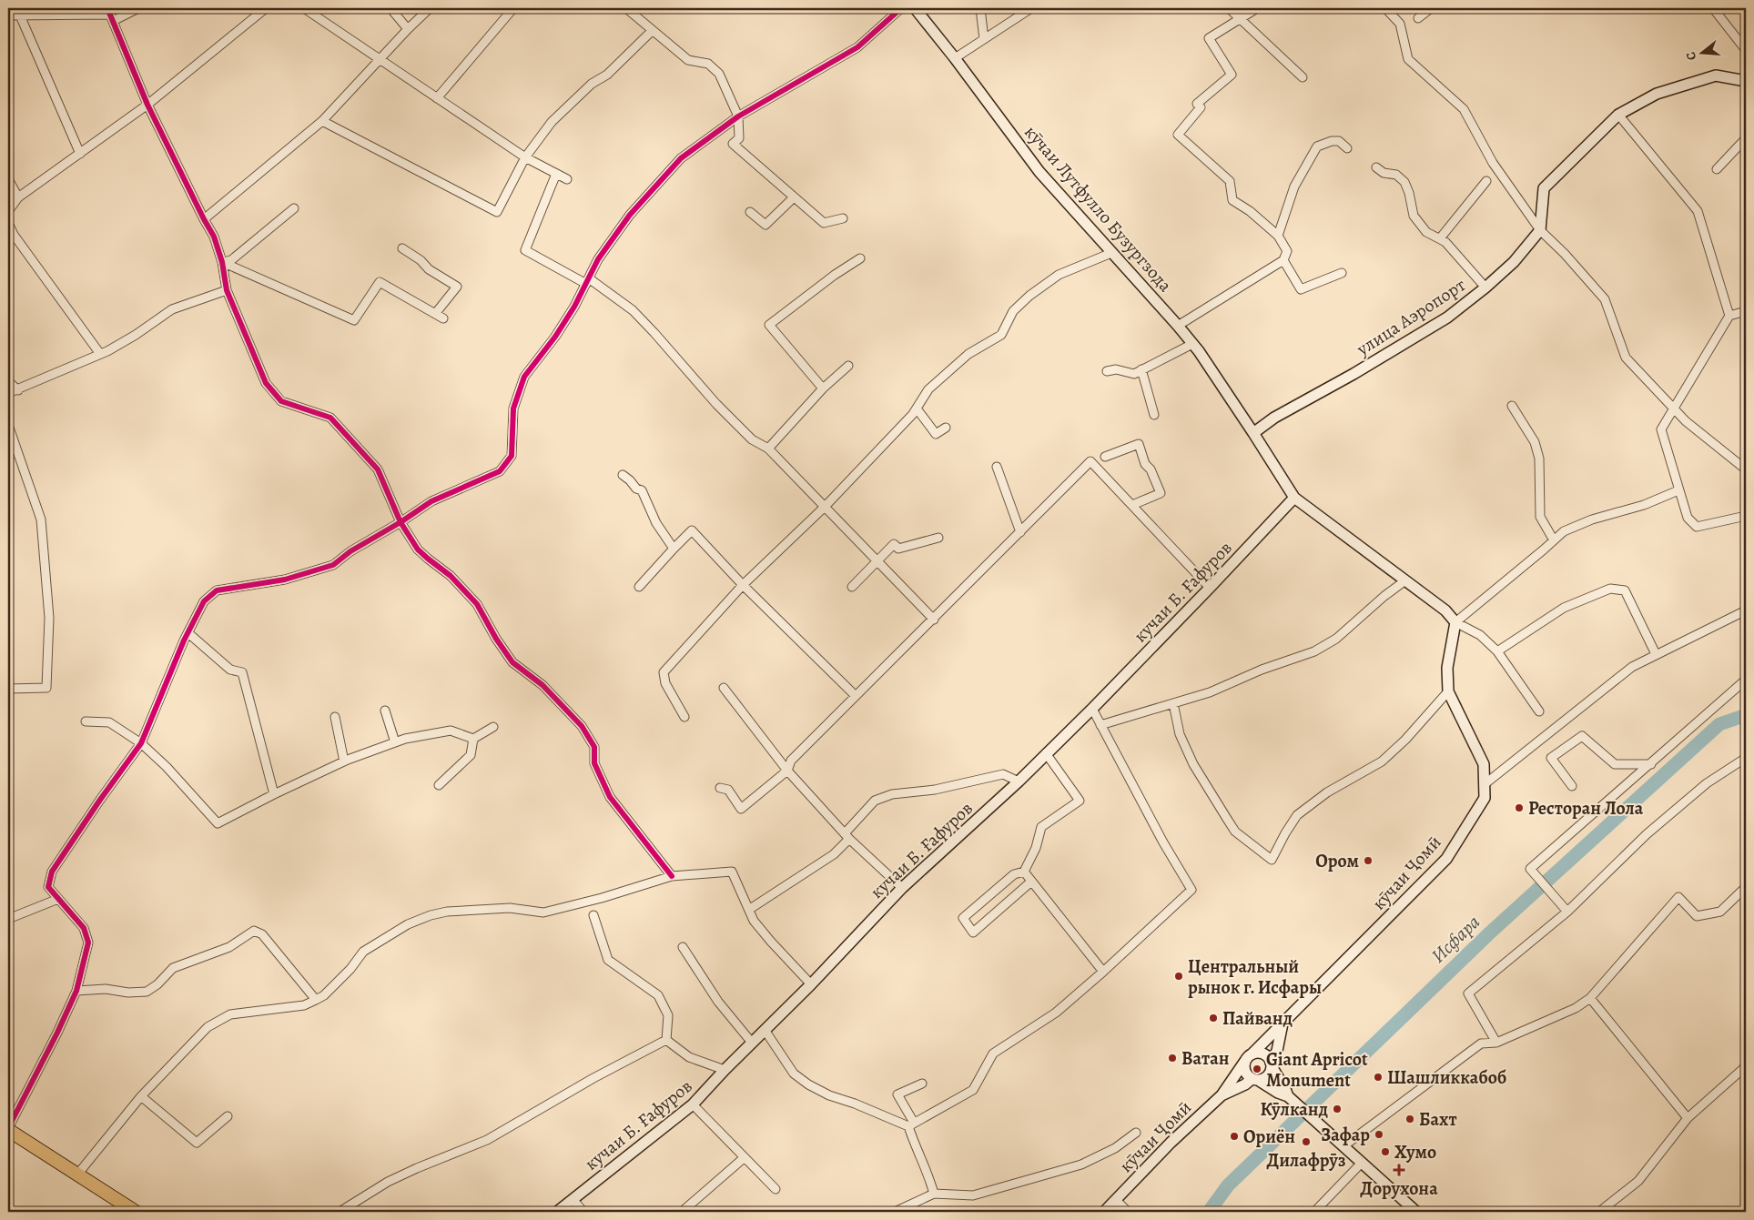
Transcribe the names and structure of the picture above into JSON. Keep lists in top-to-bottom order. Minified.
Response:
{"streets":{"main road":["кӯчаи Лутфулло Бузургзода","улица Аэропорт","кучаи Б. Ғафуров","кӯчаи Ҷомӣ"]},"crossings":[["кӯчаи Лутфулло Бузургзода","улица Аэропорт"],["кӯчаи Лутфулло Бузургзода","кучаи Б. Ғафуров"]],"water":["Исфара"],"places":{"other":["Ресторан Лола","Ором","Центральный рынок г. Исфары","Пайванд","Ватан","Giant Apricot Monument","Шашликкабоб","Кӯлканд","Бахт","Зафар","Ориён","Дилафрӯз","Хумо"],"health":["Дорухона"]},"north":"left"}
